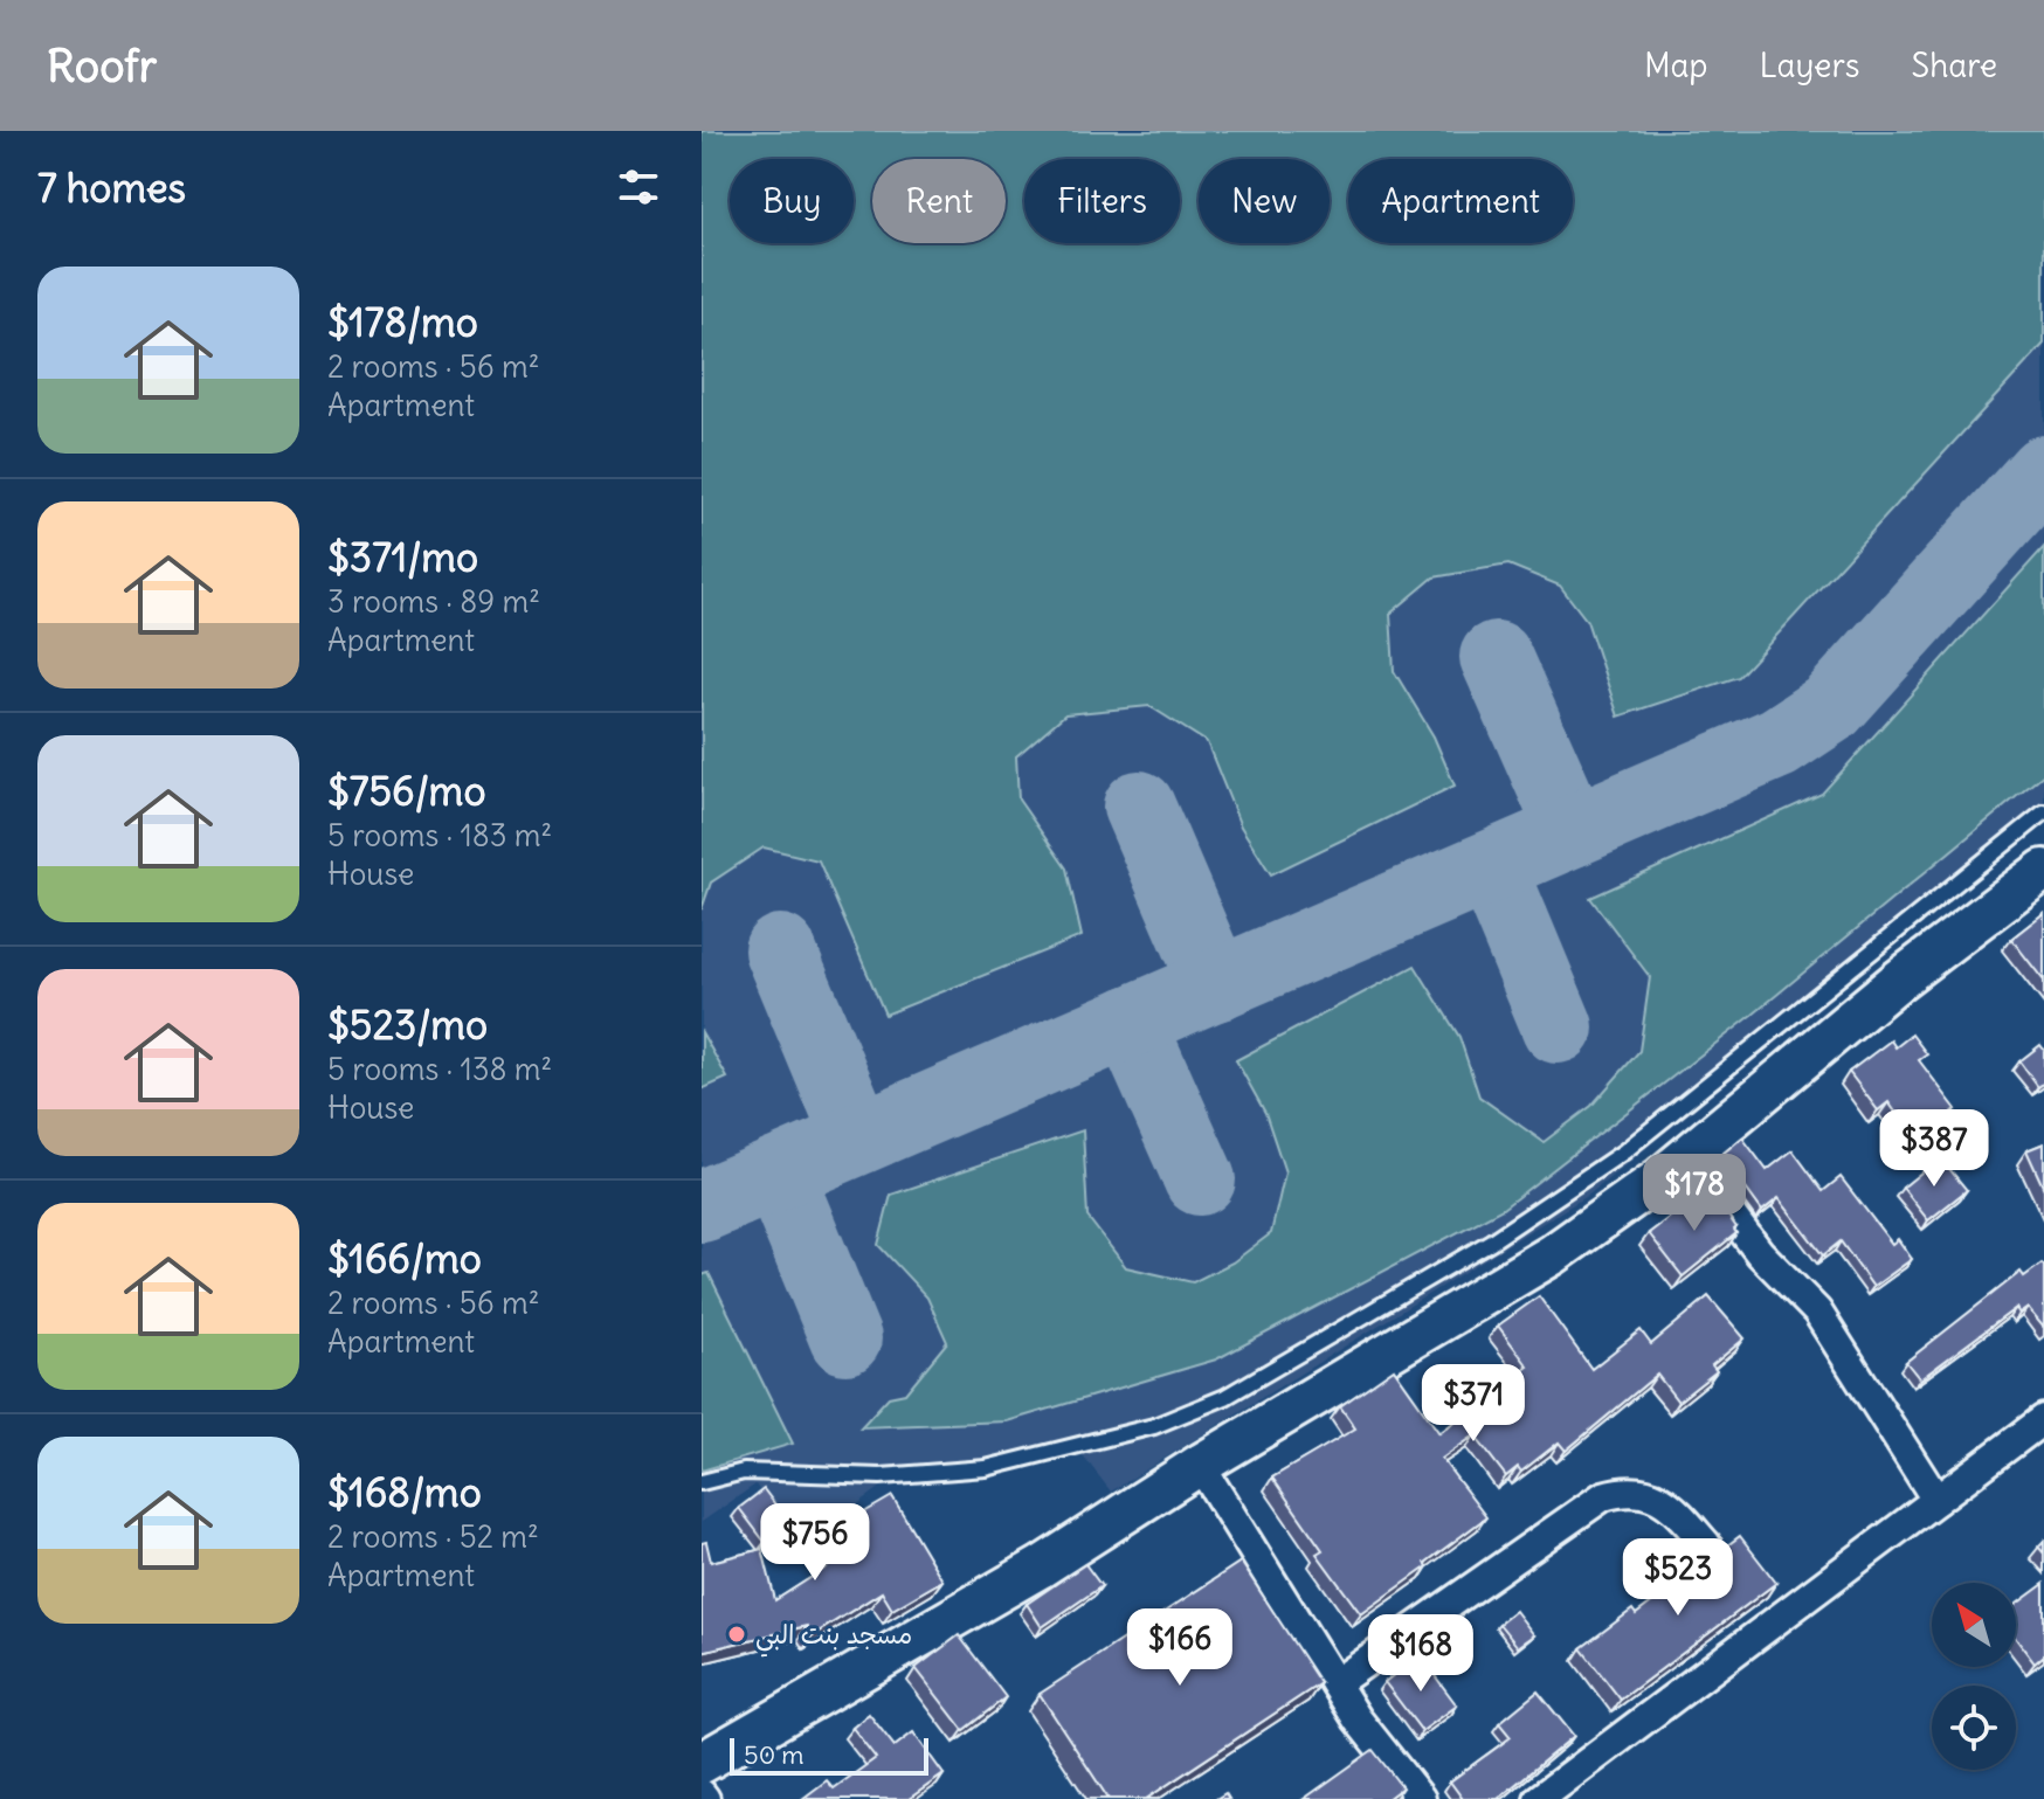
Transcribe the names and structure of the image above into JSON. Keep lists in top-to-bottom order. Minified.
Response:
{"places":["مسجد بنت البي"],"scale_bar":"50 m","north":"top left","page":{"header":"Roofr","nav":["Map","Layers","Share"],"heading":"7 homes","chip":["Buy","Rent","Filters","New","Apartment"],"list":[{"name":"$178/mo","note":"2 rooms · 56 m² · Apartment"},{"name":"$371/mo","note":"3 rooms · 89 m² · Apartment"},{"name":"$756/mo","note":"5 rooms · 183 m² · House"},{"name":"$523/mo","note":"5 rooms · 138 m² · House"},{"name":"$166/mo","note":"2 rooms · 56 m² · Apartment"},{"name":"$168/mo","note":"2 rooms · 52 m² · Apartment"}],"price":["$387","$178","$371","$756","$523","$166","$168"],"scale":"50 m"}}
